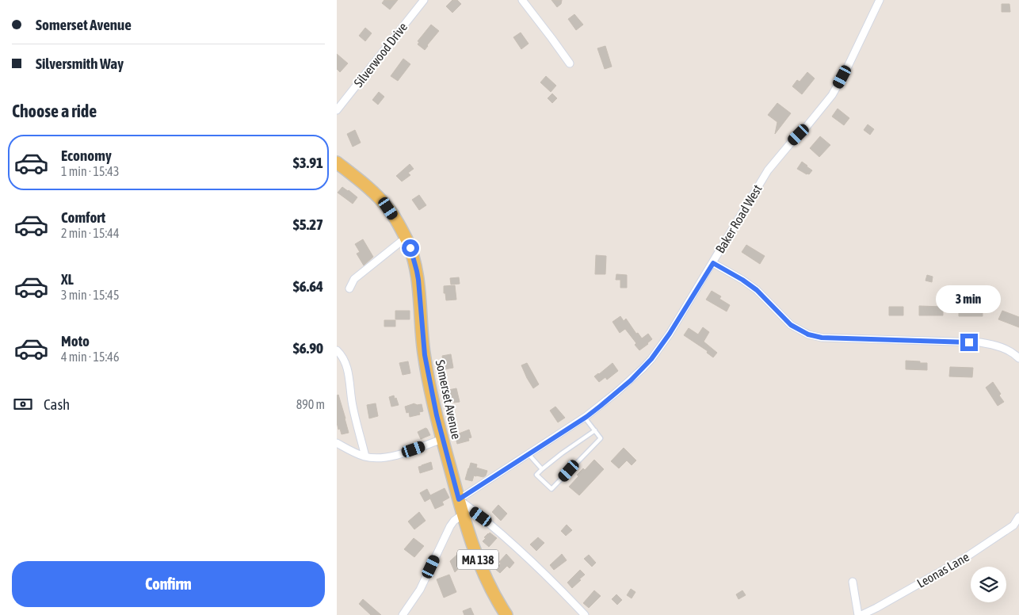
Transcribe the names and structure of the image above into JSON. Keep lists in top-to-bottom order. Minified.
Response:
{"streets":{"main road":["Somerset Avenue","MA 138"],"street":["Silverwood Drive","Baker Road West","Leonas Lane"]},"crossings":[["Baker Road West","Somerset Avenue"],["Baker Road West","MA 138"],["Somerset Avenue","MA 138"]],"page":{"banner":["Somerset Avenue","Silversmith Way"],"heading":"Choose a ride","list":[{"name":"Economy","note":"1 min · 15:43","value":"$3.91"},{"name":"Comfort","note":"2 min · 15:44","value":"$5.27"},{"name":"XL","note":"3 min · 15:45","value":"$6.64"},{"name":"Moto","note":"4 min · 15:46","value":"$6.90"}],"bubble":"3 min","pay":["Cash","890 m"],"buttons":"Confirm"}}
